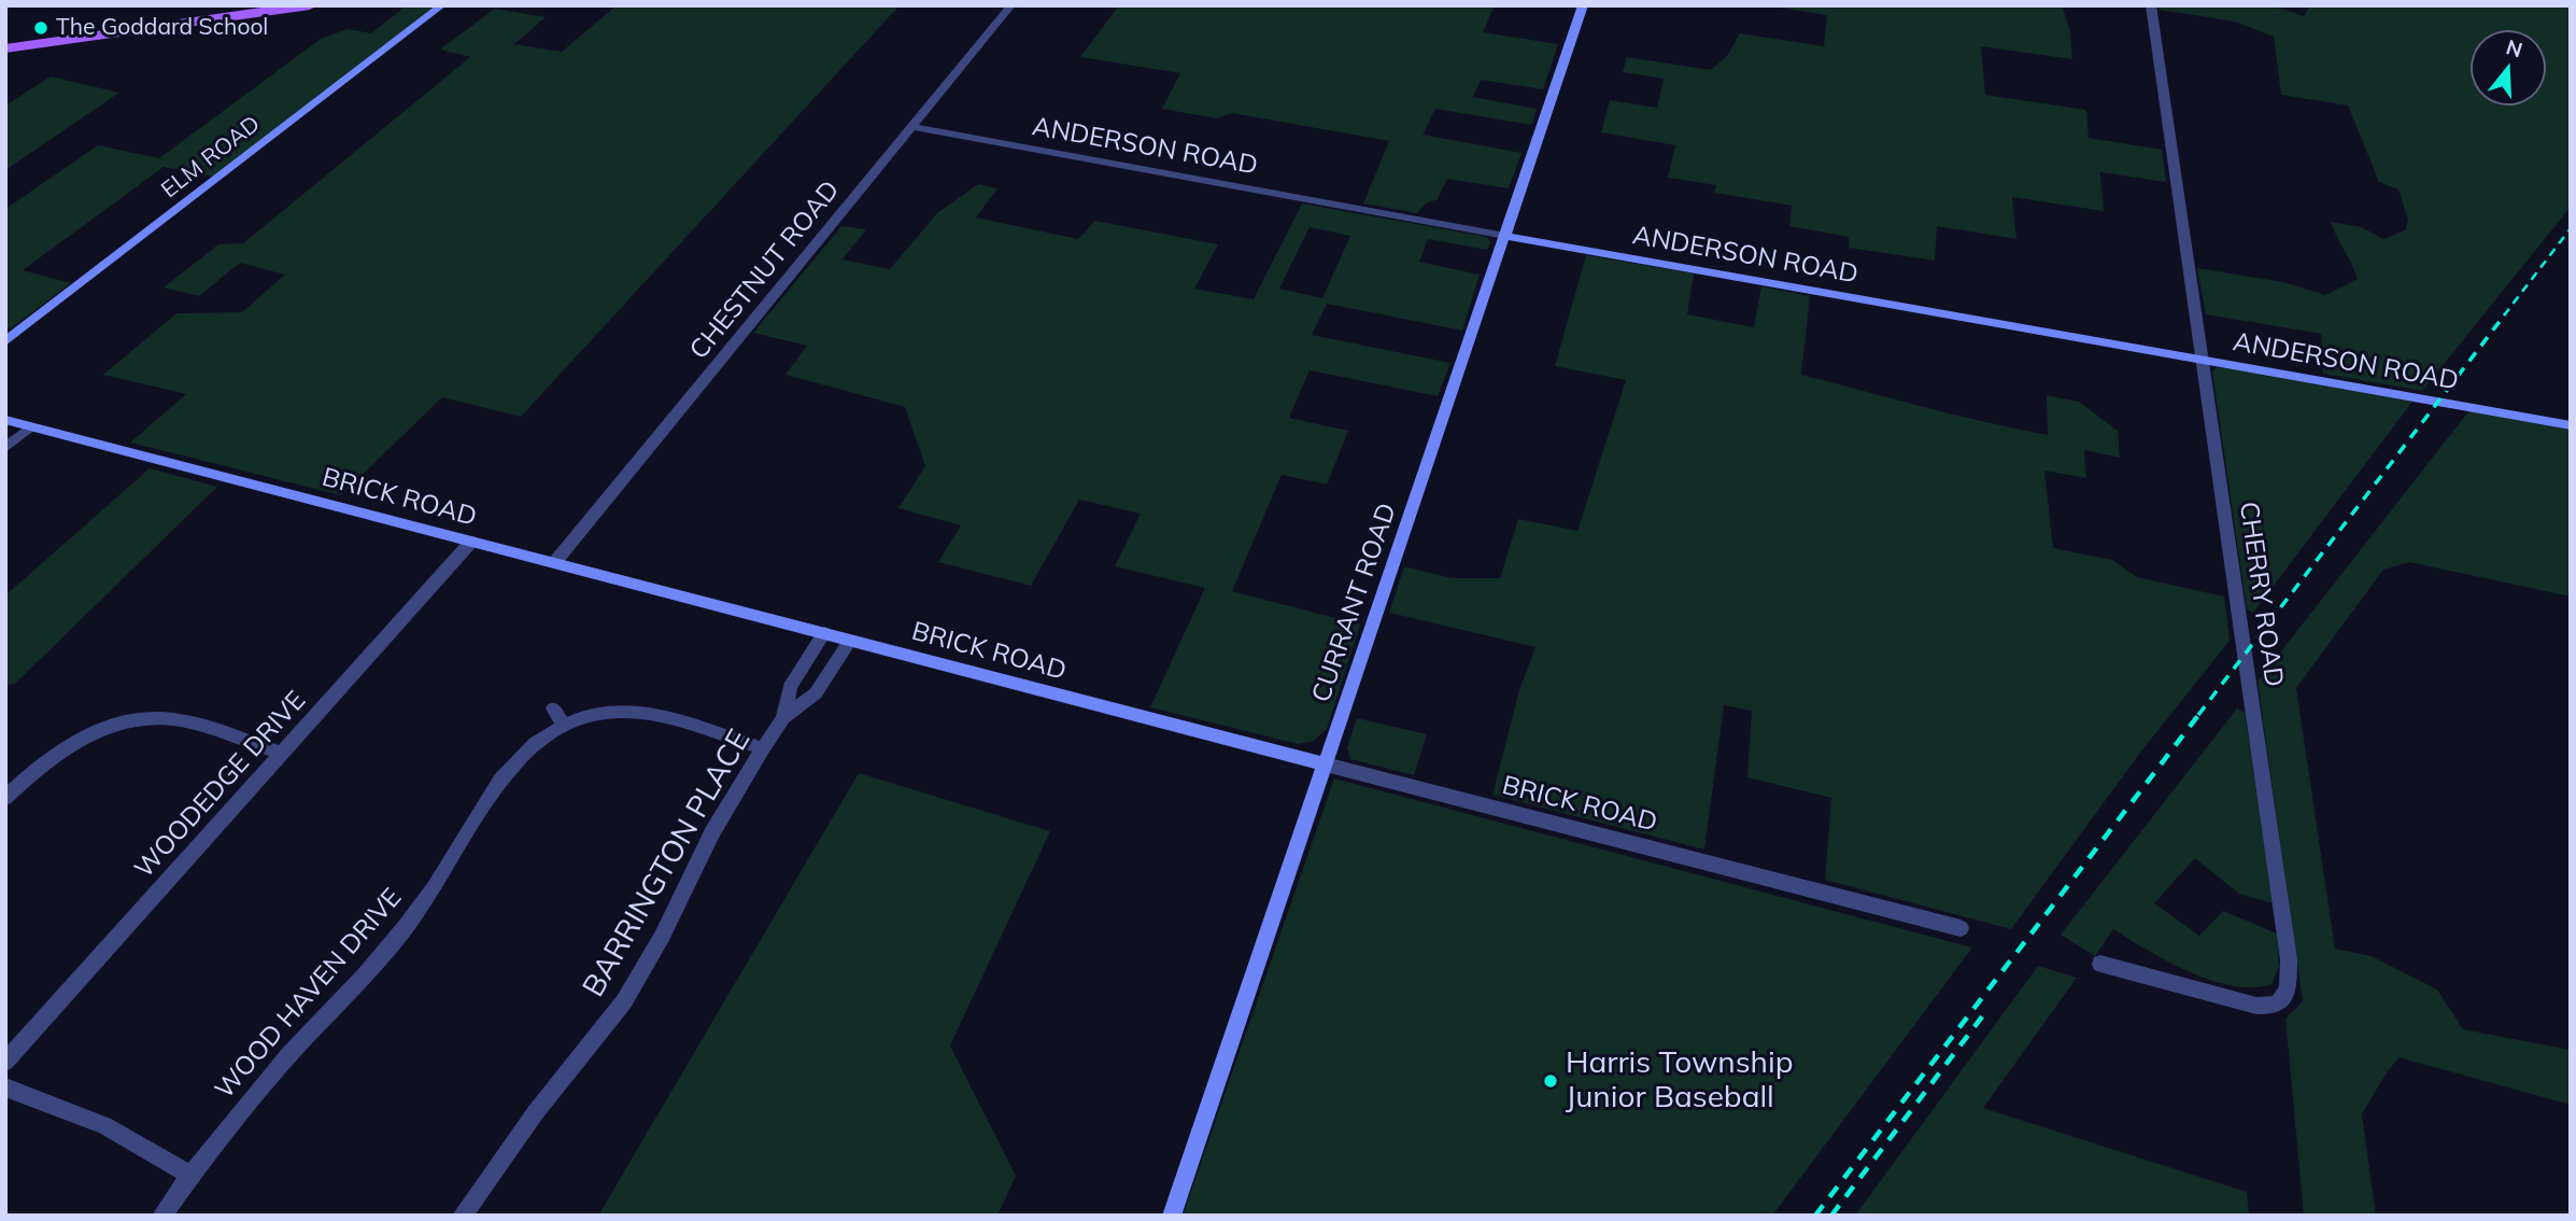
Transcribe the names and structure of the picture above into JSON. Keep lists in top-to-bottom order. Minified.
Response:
{"streets":{"street":["ANDERSON ROAD","ELM ROAD","CHESTNUT ROAD","BRICK ROAD","CHERRY ROAD","CURRANT ROAD","WOODEDGE DRIVE","BARRINGTON PLACE","WOOD HAVEN DRIVE"]},"crossings":[["ANDERSON ROAD","CHESTNUT ROAD"],["ANDERSON ROAD","CHERRY ROAD"],["ANDERSON ROAD","CURRANT ROAD"],["CHESTNUT ROAD","BRICK ROAD"],["BRICK ROAD","CURRANT ROAD"],["BRICK ROAD","WOODEDGE DRIVE"],["BRICK ROAD","BARRINGTON PLACE"],["BARRINGTON PLACE","WOOD HAVEN DRIVE"]],"places":["The Goddard School","Harris Township Junior Baseball"],"north":"top"}
